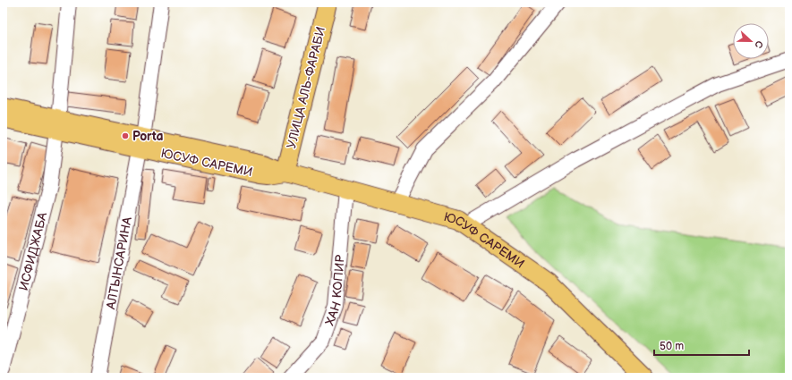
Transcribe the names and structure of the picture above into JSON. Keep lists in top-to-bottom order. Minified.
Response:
{"streets":{"main road":["УЛИЦА АЛЬ-ФАРАБИ","ЮСУФ САРЕМИ"],"street":["ИСФИДЖАБА","АЛТЫНСАРИНА","ХАН КОПИР"]},"crossings":[["УЛИЦА АЛЬ-ФАРАБИ","ЮСУФ САРЕМИ"],["ЮСУФ САРЕМИ","ИСФИДЖАБА"],["ЮСУФ САРЕМИ","АЛТЫНСАРИНА"],["ЮСУФ САРЕМИ","ХАН КОПИР"]],"places":["Porta"],"scale_bar":"50 m","north":"right"}
